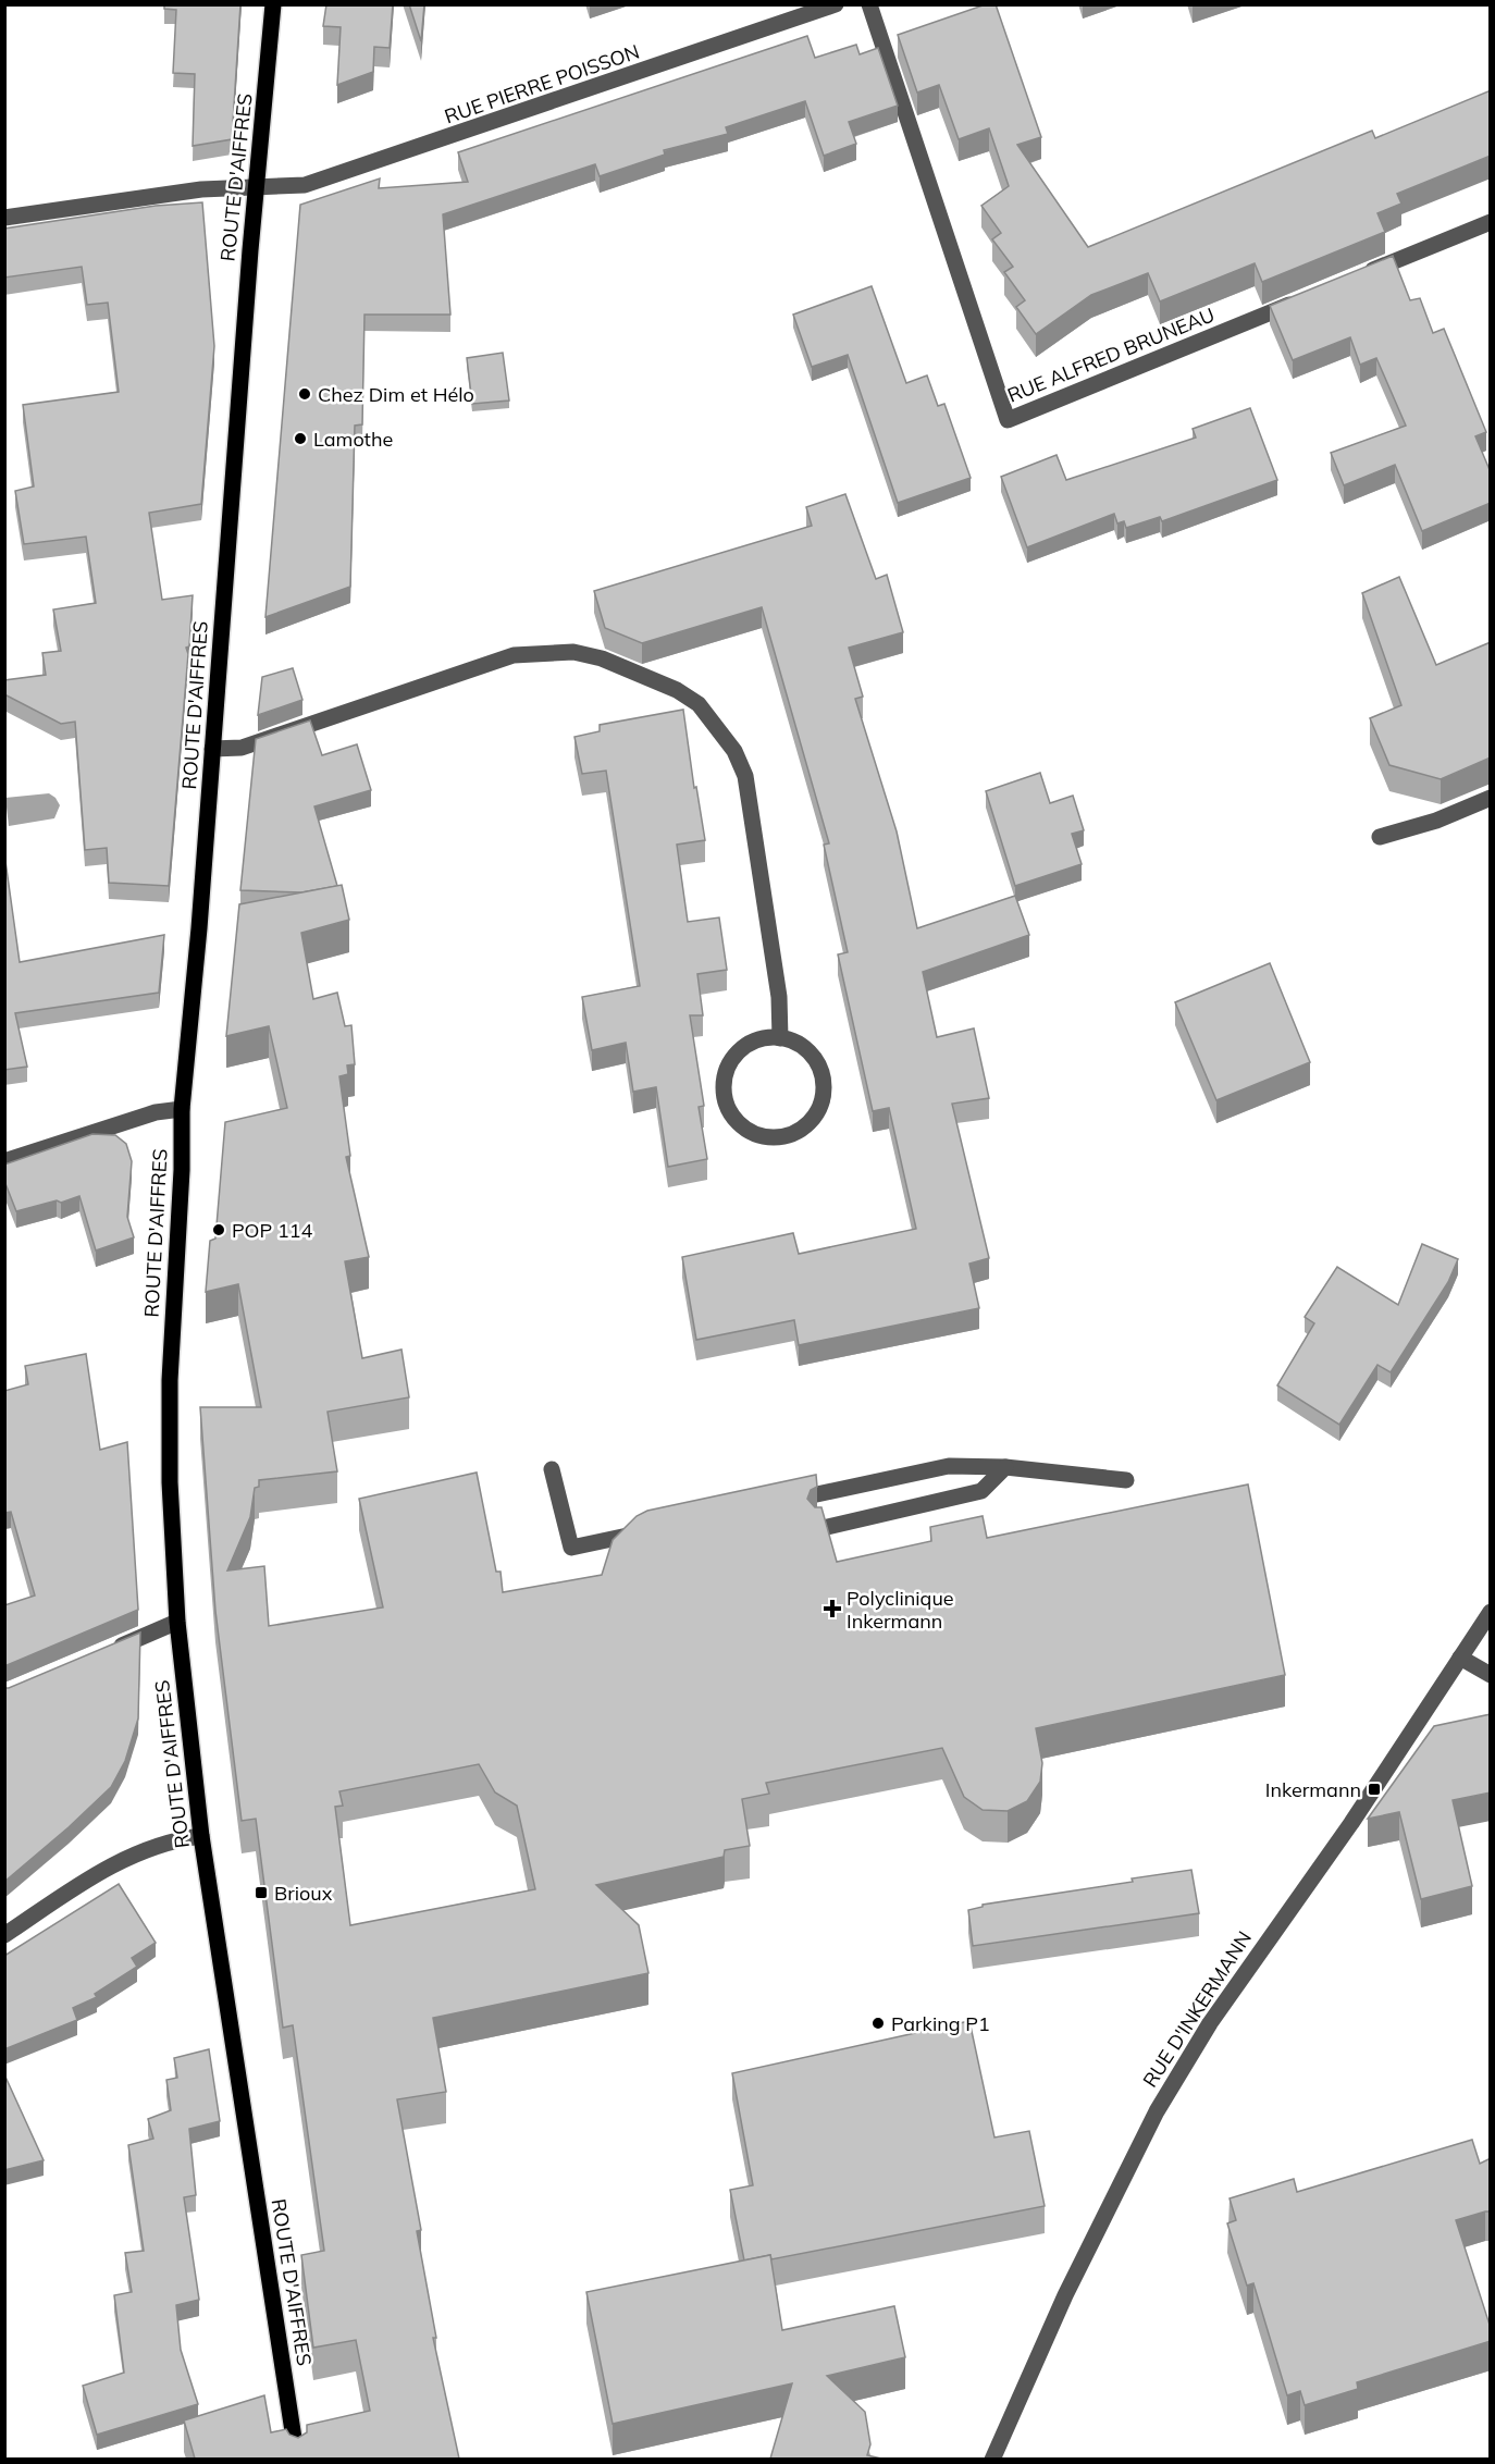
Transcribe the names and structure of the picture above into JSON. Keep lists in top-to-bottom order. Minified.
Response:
{"streets":{"main road":["ROUTE D'AIFFRES"],"street":["RUE PIERRE POISSON","RUE ALFRED BRUNEAU","RUE D'INKERMANN"]},"crossings":[["RUE PIERRE POISSON","ROUTE D'AIFFRES"]],"places":{"other":["Chez Dim et Hélo","Lamothe","POP 114","Parking P1"],"health":["Polyclinique Inkermann"],"transit":["Inkermann","Brioux"]}}
